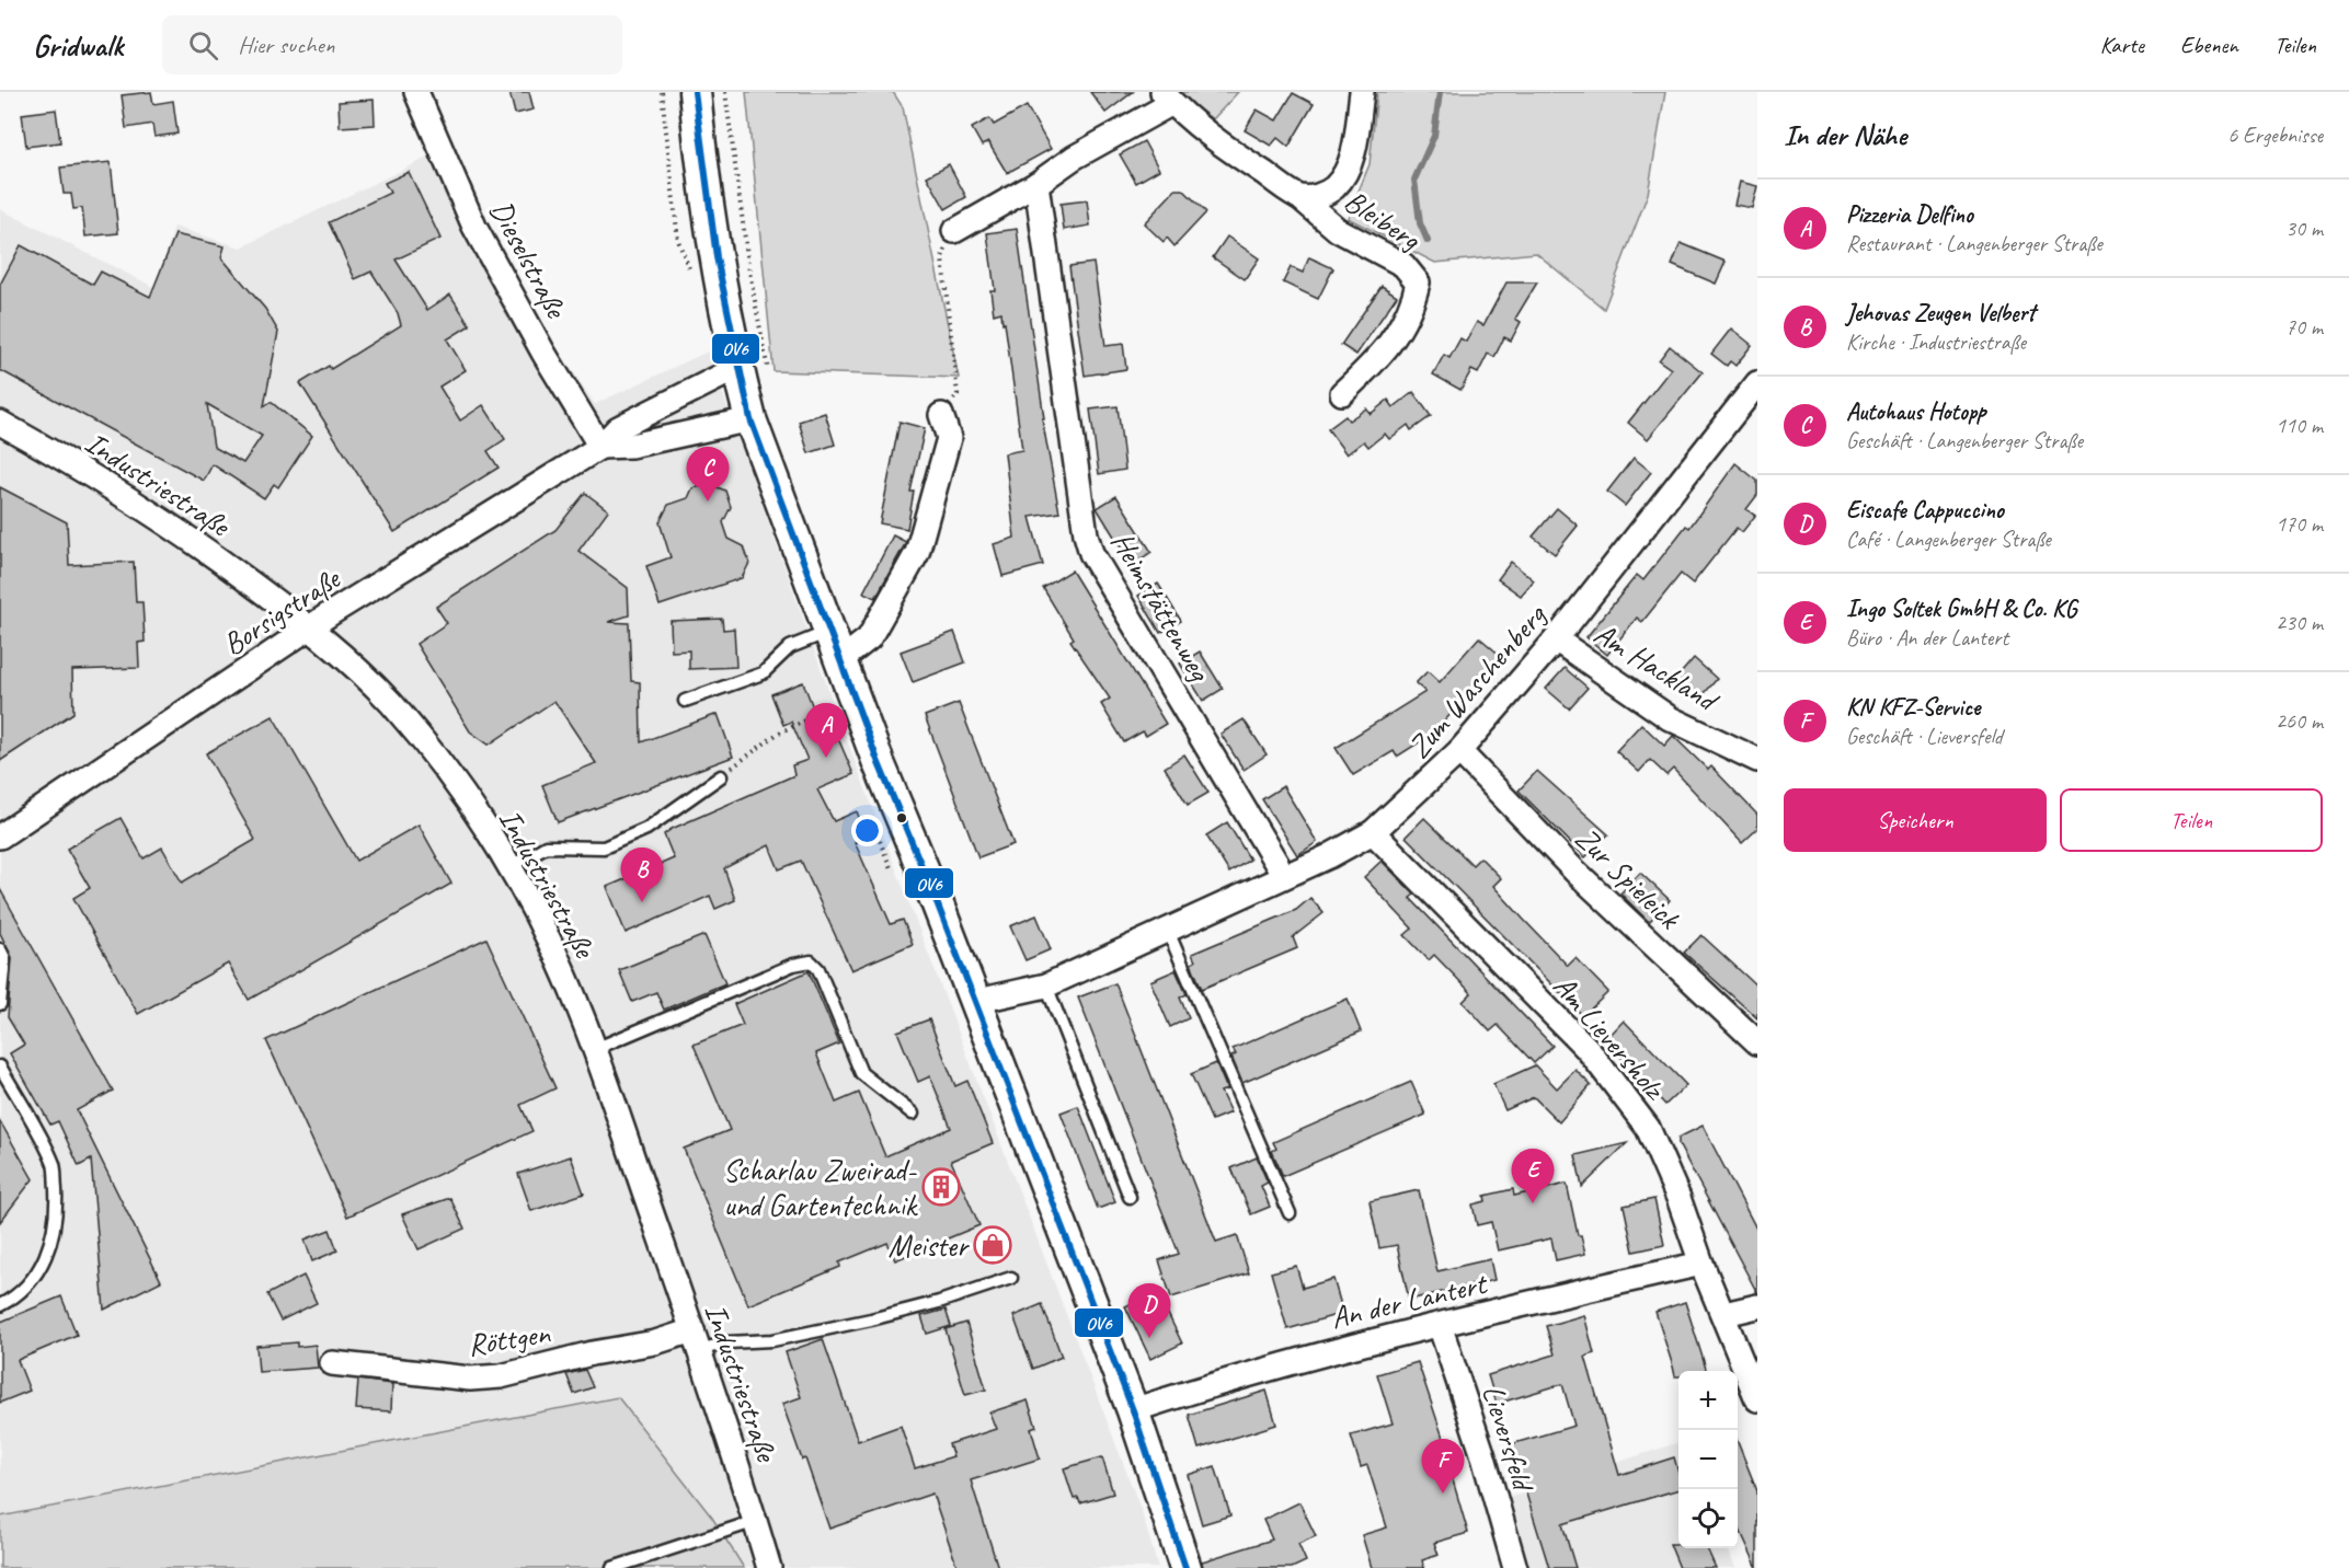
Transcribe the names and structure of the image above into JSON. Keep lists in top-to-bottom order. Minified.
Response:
{"streets":{"street":["Bleiberg","Dieselstraße","Industriestraße","Heimstättenweg","Borsigstraße","Am Hackland","Zum Waschenberg","Zur Spieleick","Am Lieversholz","An der Lantert","Röttgen","Lieversfeld"]},"crossings":[["Dieselstraße","Borsigstraße"],["Industriestraße","Borsigstraße"],["Industriestraße","Röttgen"],["Heimstättenweg","Zum Waschenberg"],["Am Hackland","Zum Waschenberg"],["Zum Waschenberg","Zur Spieleick"],["Zum Waschenberg","Am Lieversholz"],["Am Lieversholz","An der Lantert"],["An der Lantert","Lieversfeld"]],"places":{"building":["Scharlau Zweirad- und Gartentechnik"],"shop":["Meister"]},"lines":["transit line OV6"],"page":{"header":"Gridwalk","search":"Hier suchen","nav":["Karte","Ebenen","Teilen"],"heading":["In der Nähe","6 Ergebnisse"],"list":[{"mark":"A","name":"Pizzeria Delfino","note":"Restaurant · Langenberger Straße","value":"30 m"},{"mark":"B","name":"Jehovas Zeugen Velbert","note":"Kirche · Industriestraße","value":"70 m"},{"mark":"C","name":"Autohaus Hotopp","note":"Geschäft · Langenberger Straße","value":"110 m"},{"mark":"D","name":"Eiscafe Cappuccino","note":"Café · Langenberger Straße","value":"170 m"},{"mark":"E","name":"Ingo Soltek GmbH & Co. KG","note":"Büro · An der Lantert","value":"230 m"},{"mark":"F","name":"KN KFZ-Service","note":"Geschäft · Lieversfeld","value":"260 m"}],"pins":["C","A","B","E","D","F"],"buttons":["Speichern","Teilen"],"map_buttons":["+","−"]}}
